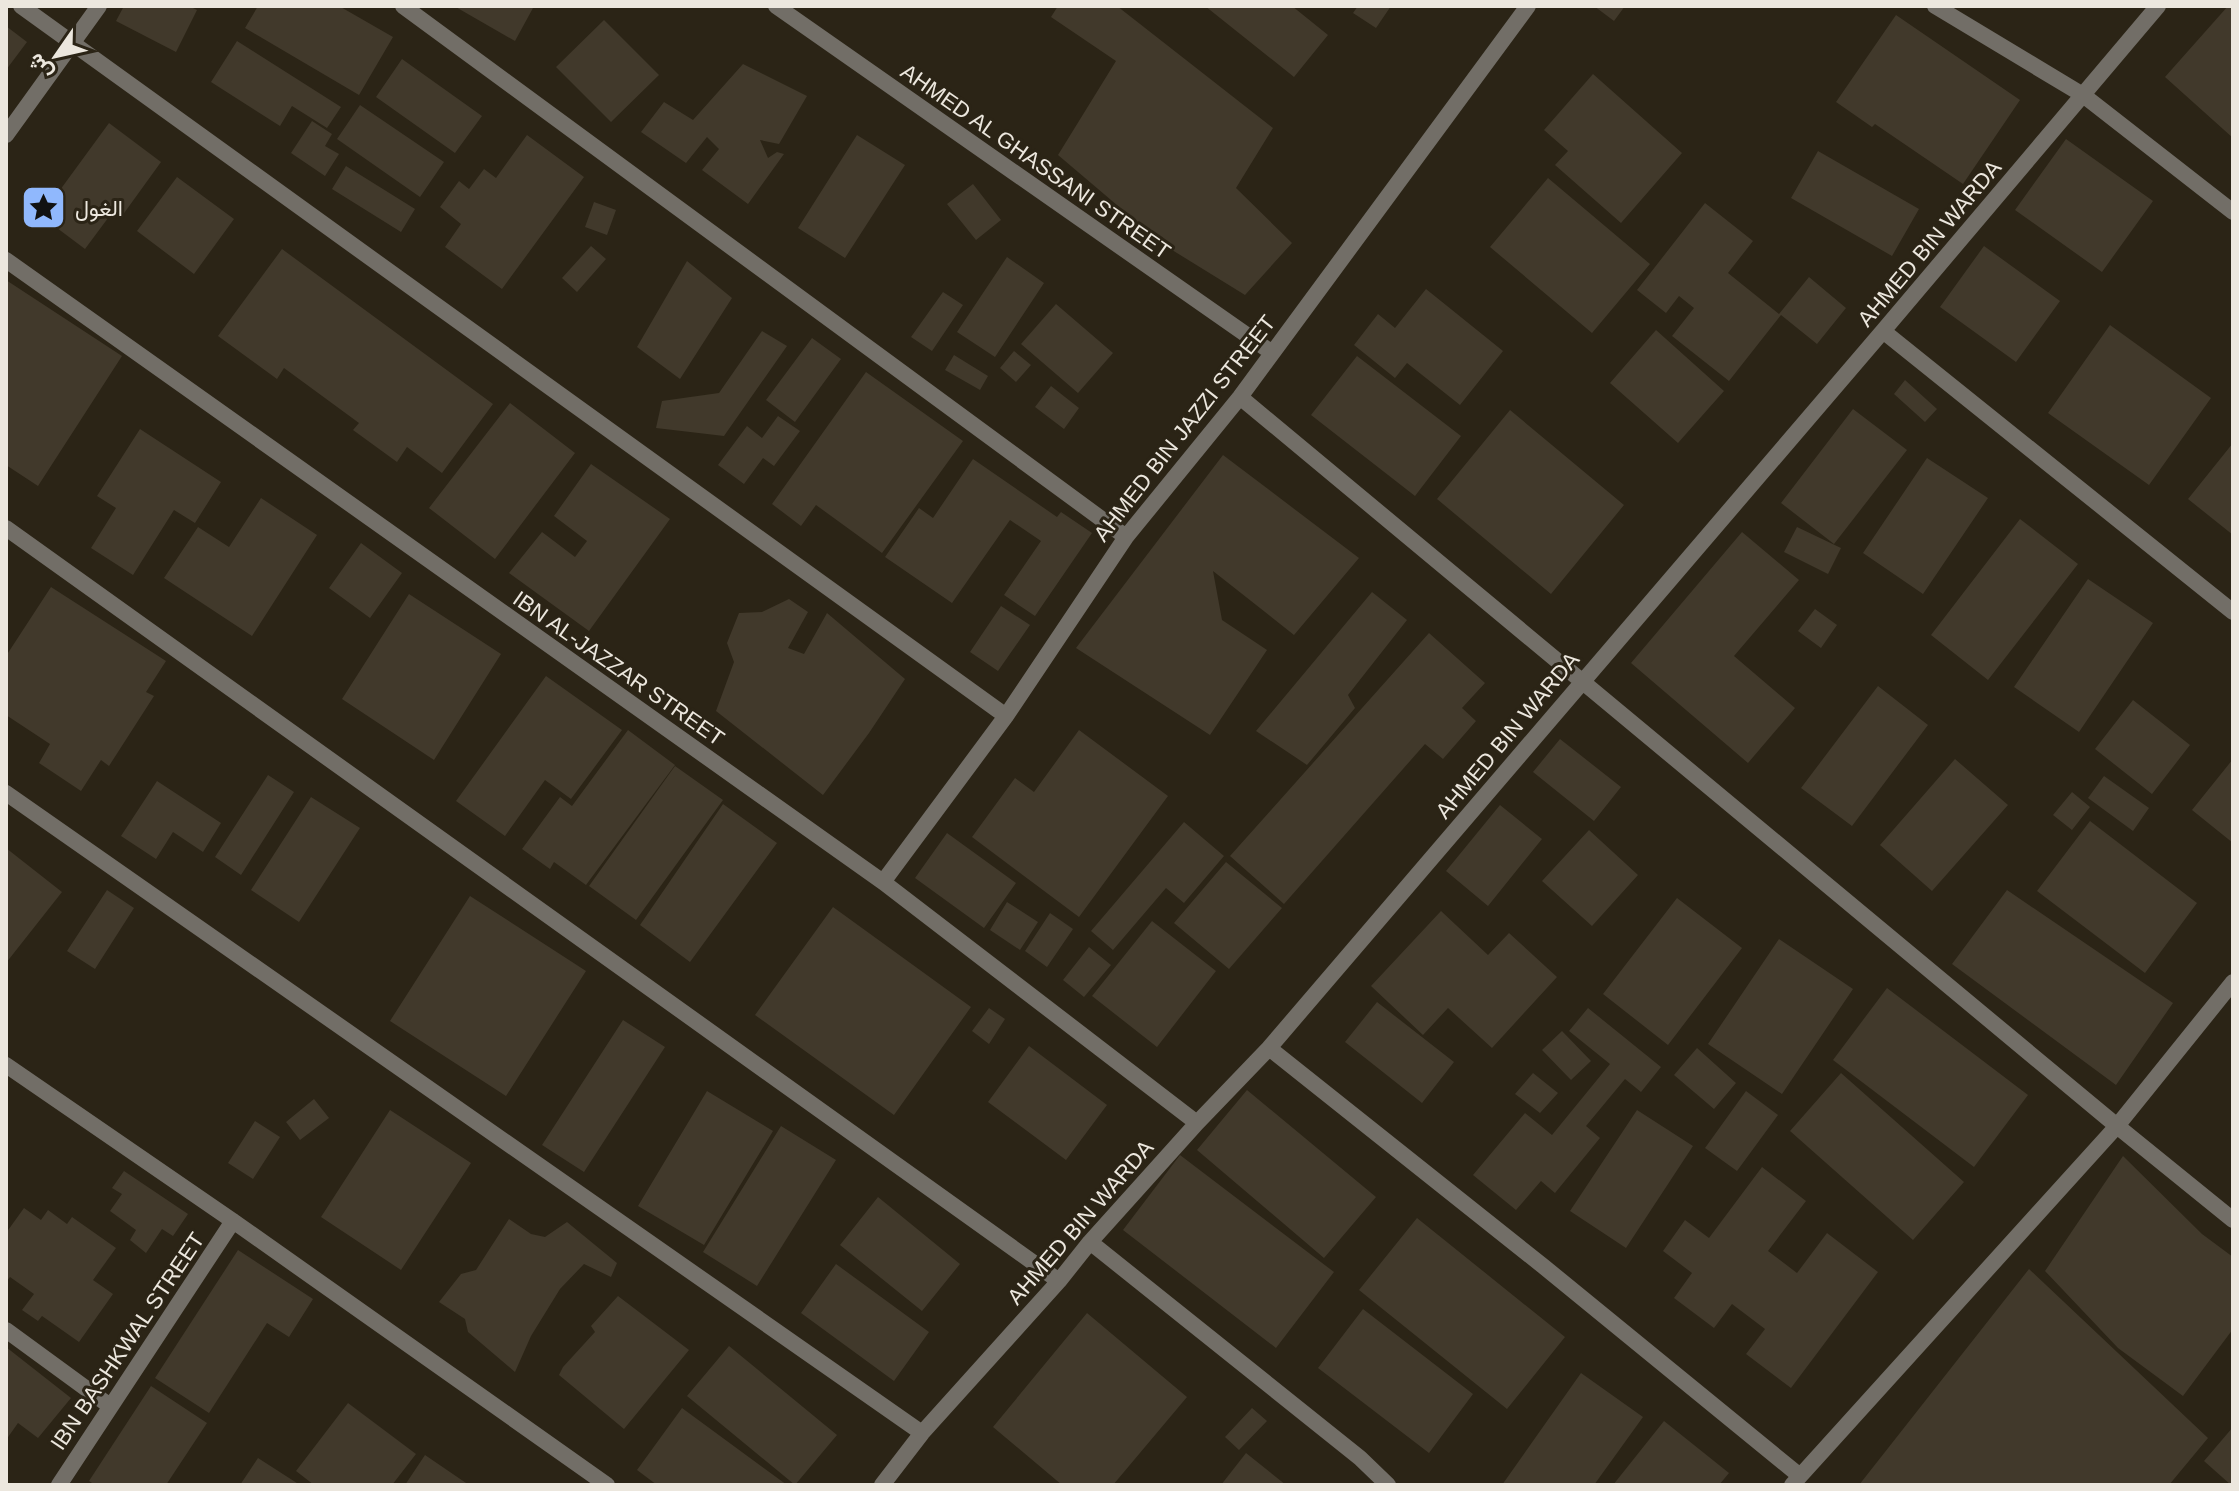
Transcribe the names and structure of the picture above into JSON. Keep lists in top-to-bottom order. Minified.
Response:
{"streets":{"street":["AHMED AL GHASSANI STREET","AHMED BIN WARDA","AHMED BIN JAZZI STREET","IBN AL-JAZZAR STREET","IBN BASHKWAL STREET"]},"crossings":[["AHMED AL GHASSANI STREET","AHMED BIN JAZZI STREET"],["AHMED BIN WARDA","IBN AL-JAZZAR STREET"],["AHMED BIN JAZZI STREET","IBN AL-JAZZAR STREET"]],"places":{"place":["الغول"]},"north":"bottom left"}
